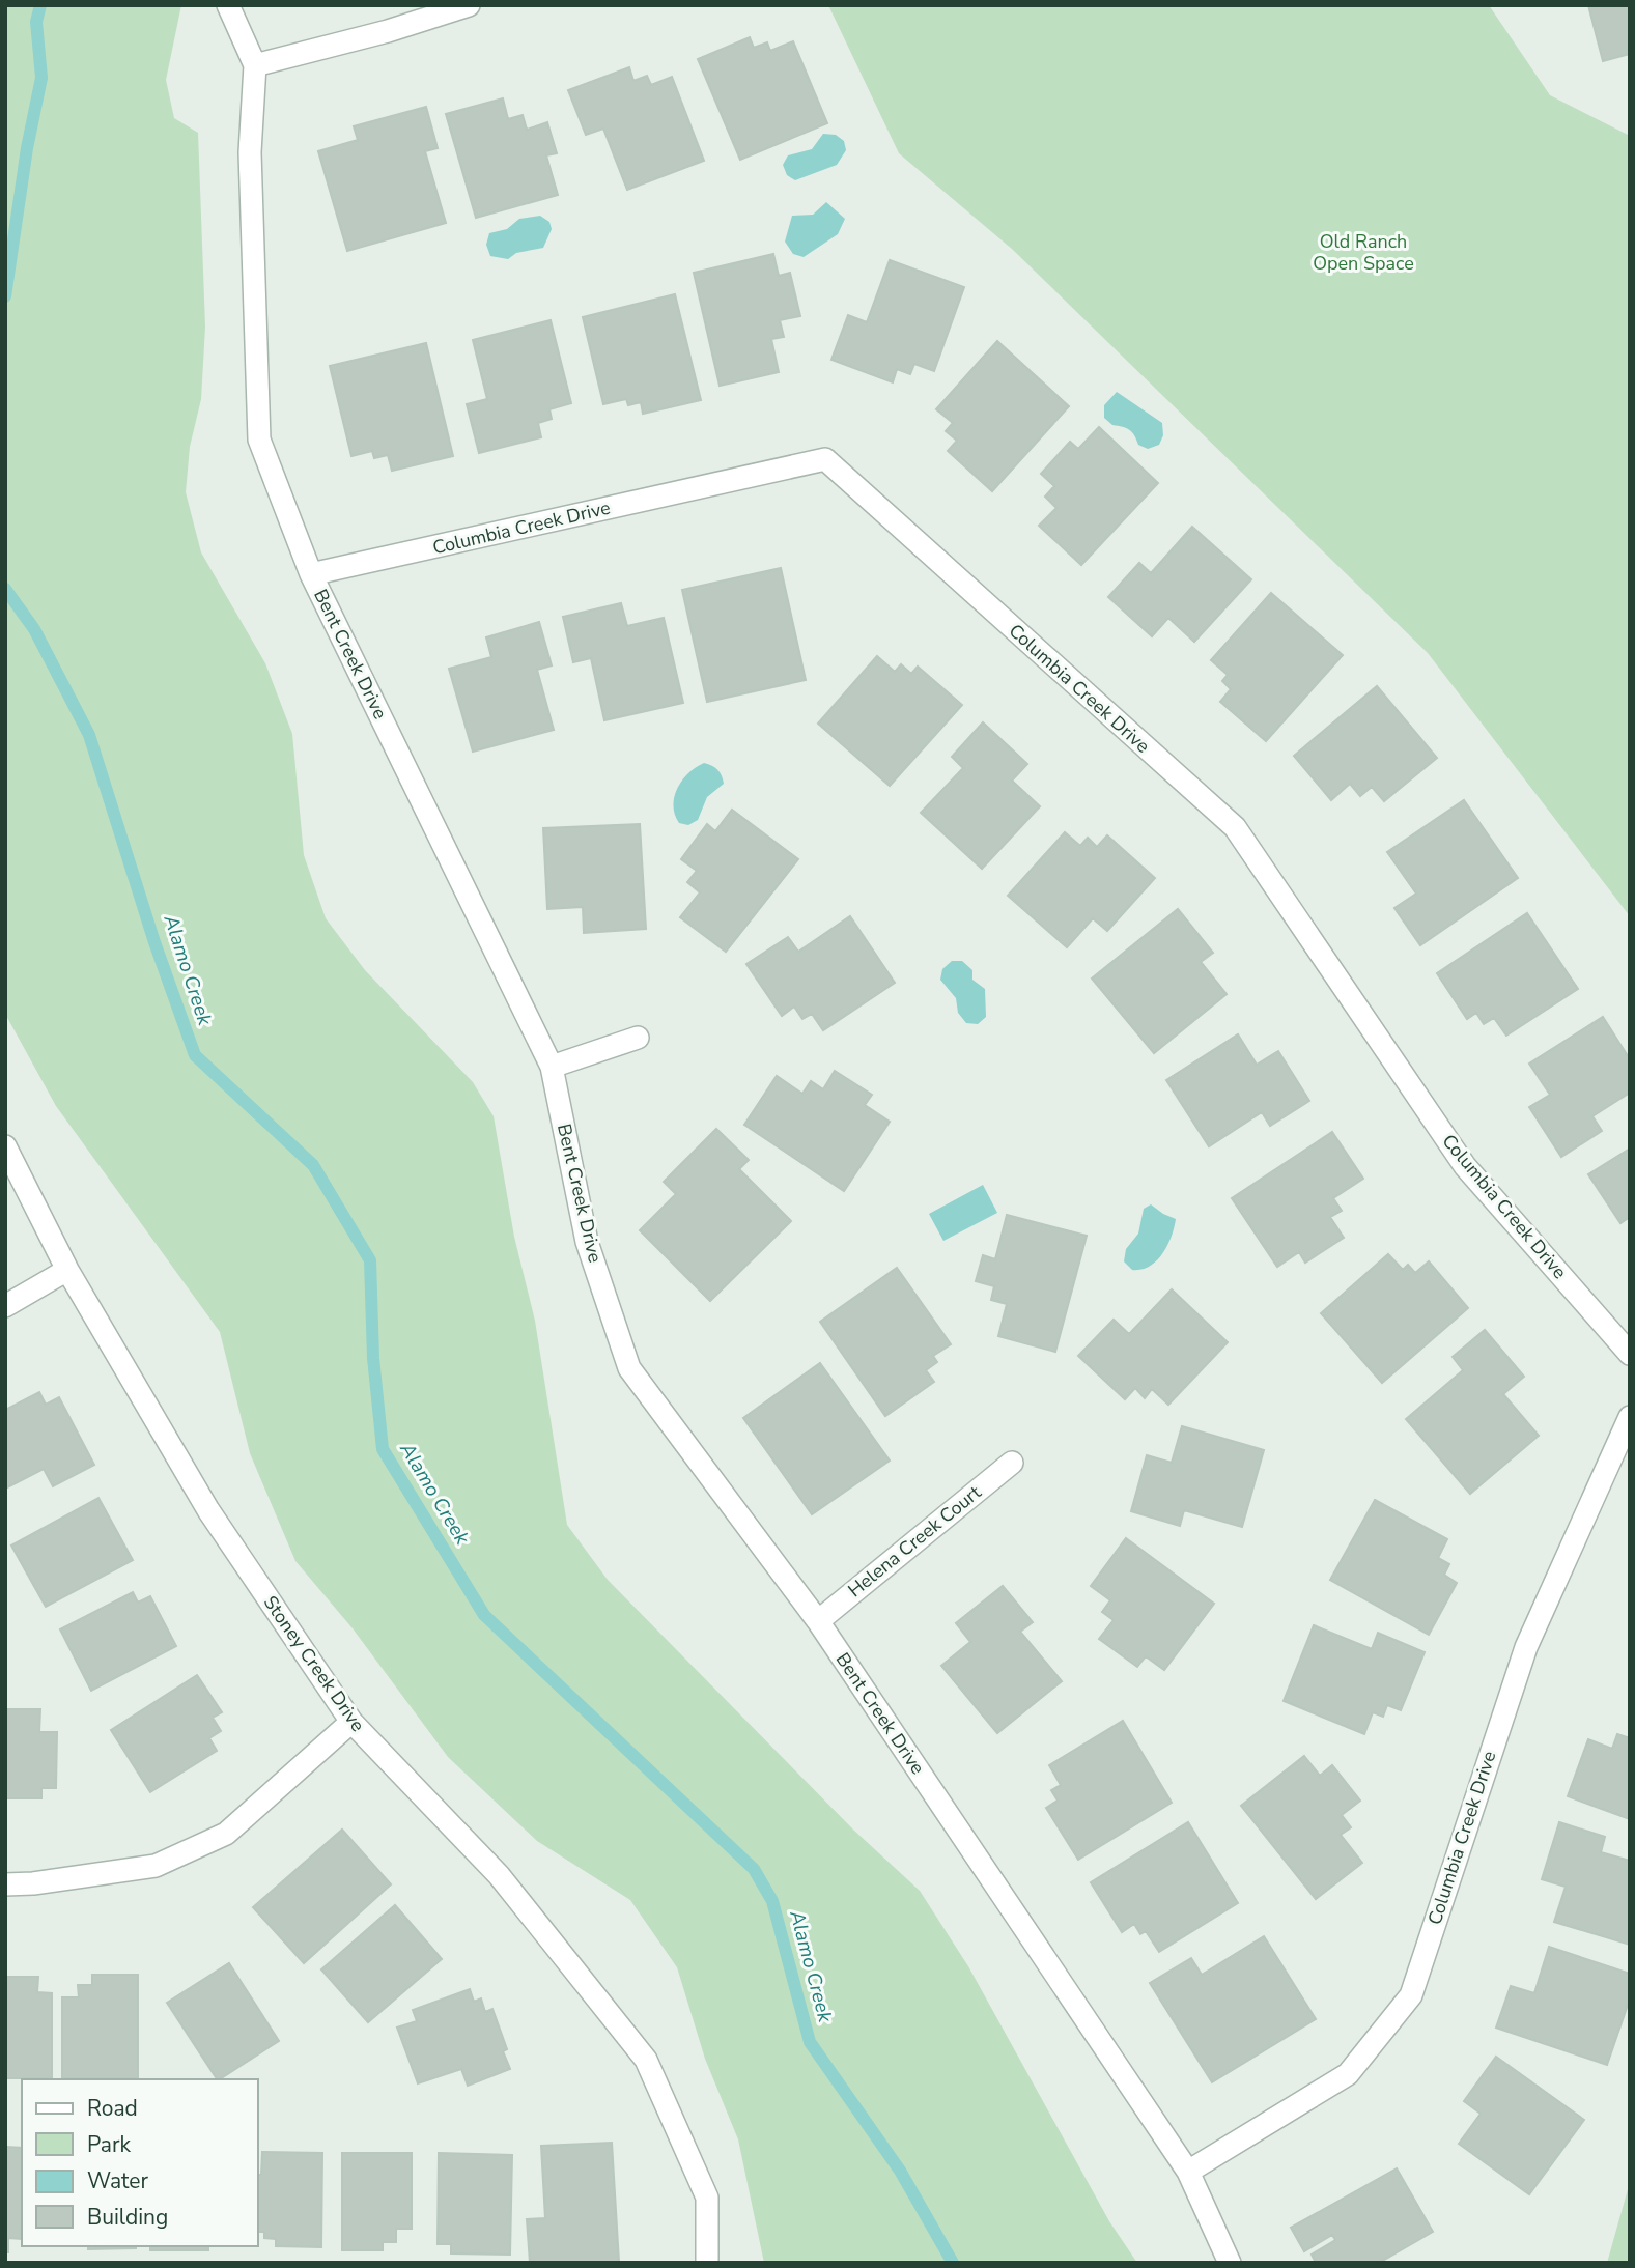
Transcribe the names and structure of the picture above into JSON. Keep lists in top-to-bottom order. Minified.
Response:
{"streets":{"street":["Columbia Creek Drive","Bent Creek Drive","Helena Creek Court","Stoney Creek Drive"]},"crossings":[["Columbia Creek Drive","Bent Creek Drive"],["Bent Creek Drive","Helena Creek Court"]],"water":["Alamo Creek"],"parks":["Old Ranch Open Space"],"legend":["Road","Park","Water","Building"]}
